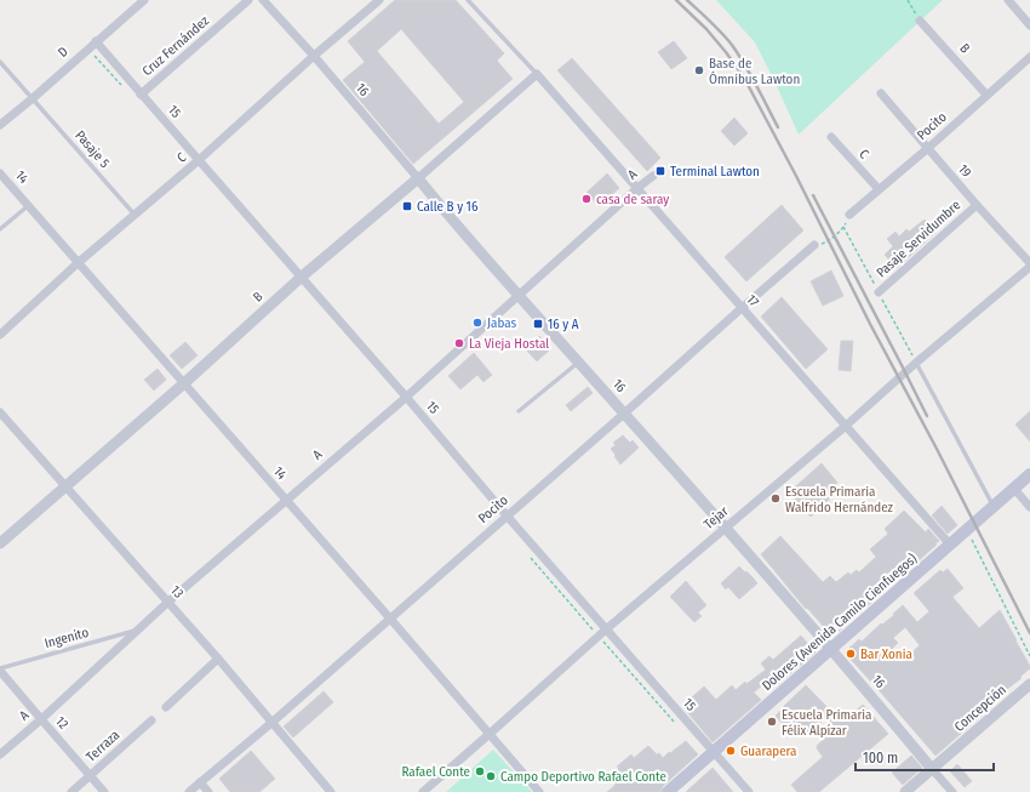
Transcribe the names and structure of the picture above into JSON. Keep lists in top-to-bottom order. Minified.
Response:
{"streets":{"main road":["Dolores (Avenida Camilo Cienfuegos)"],"street":["Cruz Fernández","B","D","16","15","Pocito","C","19","A","14","Pasaje Servidumbre","17","Tejar","13","Concepción","12","Terraza"],"lane":["Pasaje 5","Ingenito"]},"crossings":[["Cruz Fernández","15"],["B","16"],["B","15"],["B","Pocito"],["B","14"],["B","17"],["B","13"],["D","15"],["D","Pasaje 5"],["16","Pocito"],["16","C"],["16","A"],["16","Tejar"],["16","Dolores (Avenida Camilo Cienfuegos)"],["16","Concepción"],["15","Pocito"],["15","C"],["15","A"],["15","Tejar"],["15","Dolores (Avenida Camilo Cienfuegos)"],["Pocito","C"],["Pocito","19"],["Pocito","14"],["Pocito","17"],["Pocito","13"],["Pasaje 5","C"],["C","14"],["19","Pasaje Servidumbre"],["A","14"],["A","17"],["A","13"],["A","Ingenito"],["A","12"],["14","Tejar"],["17","Tejar"],["17","Dolores (Avenida Camilo Cienfuegos)"],["Ingenito","12"],["12","Terraza"]],"places":{"other":["Base de Ómnibus Lawton","casa de saray","Jabas","La Vieja Hostal","Escuela Primaria Walfrido Hernández","Bar Xonia","Escuela Primaria Félix Alpízar","Guarapera","Rafael Conte","Campo Deportivo Rafael Conte"],"transit":["Terminal Lawton","Calle B y 16","16 y A"]},"scale_bar":"100 m"}
